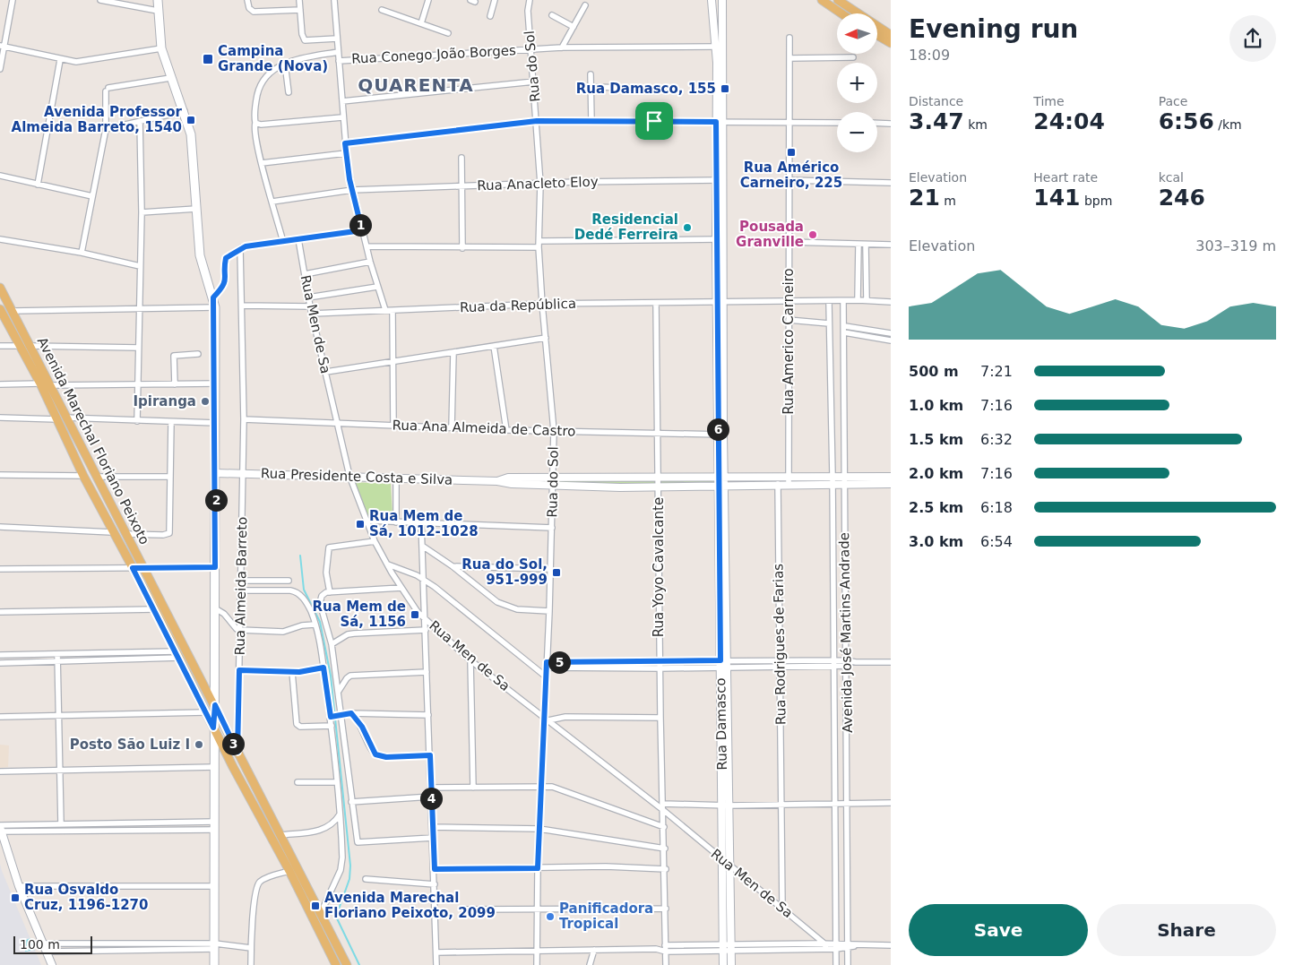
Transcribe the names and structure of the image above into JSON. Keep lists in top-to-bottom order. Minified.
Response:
{"streets":{"main road":["Avenida Marechal Floriano Peixoto"],"street":["Rua Conego João Borges","Rua do Sol","Rua Anacleto Eloy","Rua da República","Rua Men de Sa","Rua Americo Carneiro","Rua Ana Almeida de Castro","Rua Presidente Costa e Silva","Rua Yoyo Cavalcante","Rua Almeida Barreto","Avenida José Martins Andrade","Rua Rodrigues de Farias","Rua Damasco"]},"crossings":[["Rua Conego João Borges","Rua do Sol"],["Rua Conego João Borges","Rua Damasco"],["Rua do Sol","Rua Anacleto Eloy"],["Rua do Sol","Rua da República"],["Rua do Sol","Rua Men de Sa"],["Rua do Sol","Rua Ana Almeida de Castro"],["Rua do Sol","Rua Presidente Costa e Silva"],["Rua Anacleto Eloy","Rua Damasco"],["Rua da República","Rua Men de Sa"],["Rua da República","Rua Americo Carneiro"],["Rua da República","Rua Yoyo Cavalcante"],["Rua da República","Avenida José Martins Andrade"],["Rua da República","Rua Damasco"],["Rua Men de Sa","Rua Ana Almeida de Castro"],["Rua Men de Sa","Rua Presidente Costa e Silva"],["Rua Men de Sa","Rua Yoyo Cavalcante"],["Rua Men de Sa","Rua Rodrigues de Farias"],["Rua Men de Sa","Rua Damasco"],["Rua Americo Carneiro","Rua Presidente Costa e Silva"],["Rua Ana Almeida de Castro","Rua Yoyo Cavalcante"],["Rua Ana Almeida de Castro","Rua Almeida Barreto"],["Rua Ana Almeida de Castro","Rua Damasco"],["Avenida Marechal Floriano Peixoto","Rua Almeida Barreto"],["Rua Presidente Costa e Silva","Rua Yoyo Cavalcante"],["Rua Presidente Costa e Silva","Rua Almeida Barreto"],["Rua Presidente Costa e Silva","Avenida José Martins Andrade"],["Rua Presidente Costa e Silva","Rua Rodrigues de Farias"],["Rua Presidente Costa e Silva","Rua Damasco"]],"districts":["QUARENTA"],"places":{"transit":["Campina Grande (Nova)","Rua Damasco, 155","Avenida Professor Almeida Barreto, 1540","Rua Américo Carneiro, 225","Rua Mem de Sá, 1012-1028","Rua do Sol, 951-999","Rua Mem de Sá, 1156","Rua Osvaldo Cruz, 1196-1270","Avenida Marechal Floriano Peixoto, 2099"],"other":["Residencial Dedé Ferreira","Pousada Granville","Ipiranga","Posto São Luiz I","Panificadora Tropical"]},"scale_bar":"100 m","north":"left","page":{"heading":["Evening run","18:09"],"map_buttons":["+","−"],"stats":[["Distance","3.47 km"],["Time","24:04"],["Pace","6:56 /km"],["Elevation","21 m"],["Heart rate","141 bpm"],["kcal","246"]],"pins":["1","6","2","5","3","4"],"chart":["Elevation","303–319 m"],"list":[{"name":"500 m","note":"7:21"},{"name":"1.0 km","note":"7:16"},{"name":"1.5 km","note":"6:32"},{"name":"2.0 km","note":"7:16"},{"name":"2.5 km","note":"6:18"},{"name":"3.0 km","note":"6:54"}],"buttons":["Save","Share"],"scale":"100 m"}}
